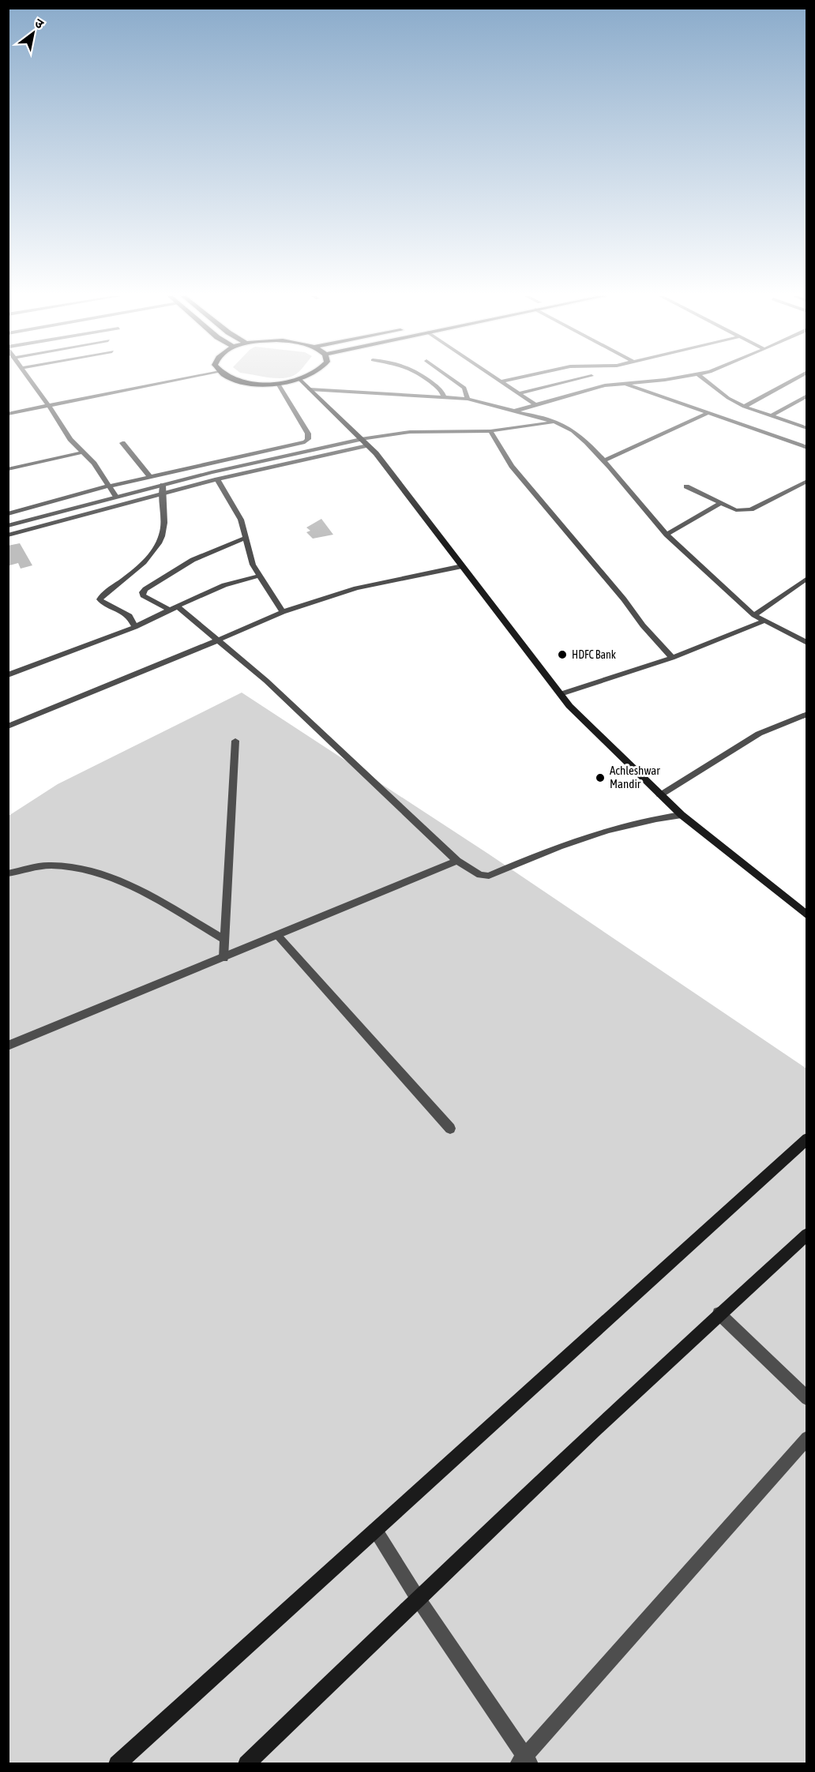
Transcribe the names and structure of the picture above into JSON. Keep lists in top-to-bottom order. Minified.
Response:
{"places":["HDFC Bank","Achleshwar Mandir"],"north":"top right"}
